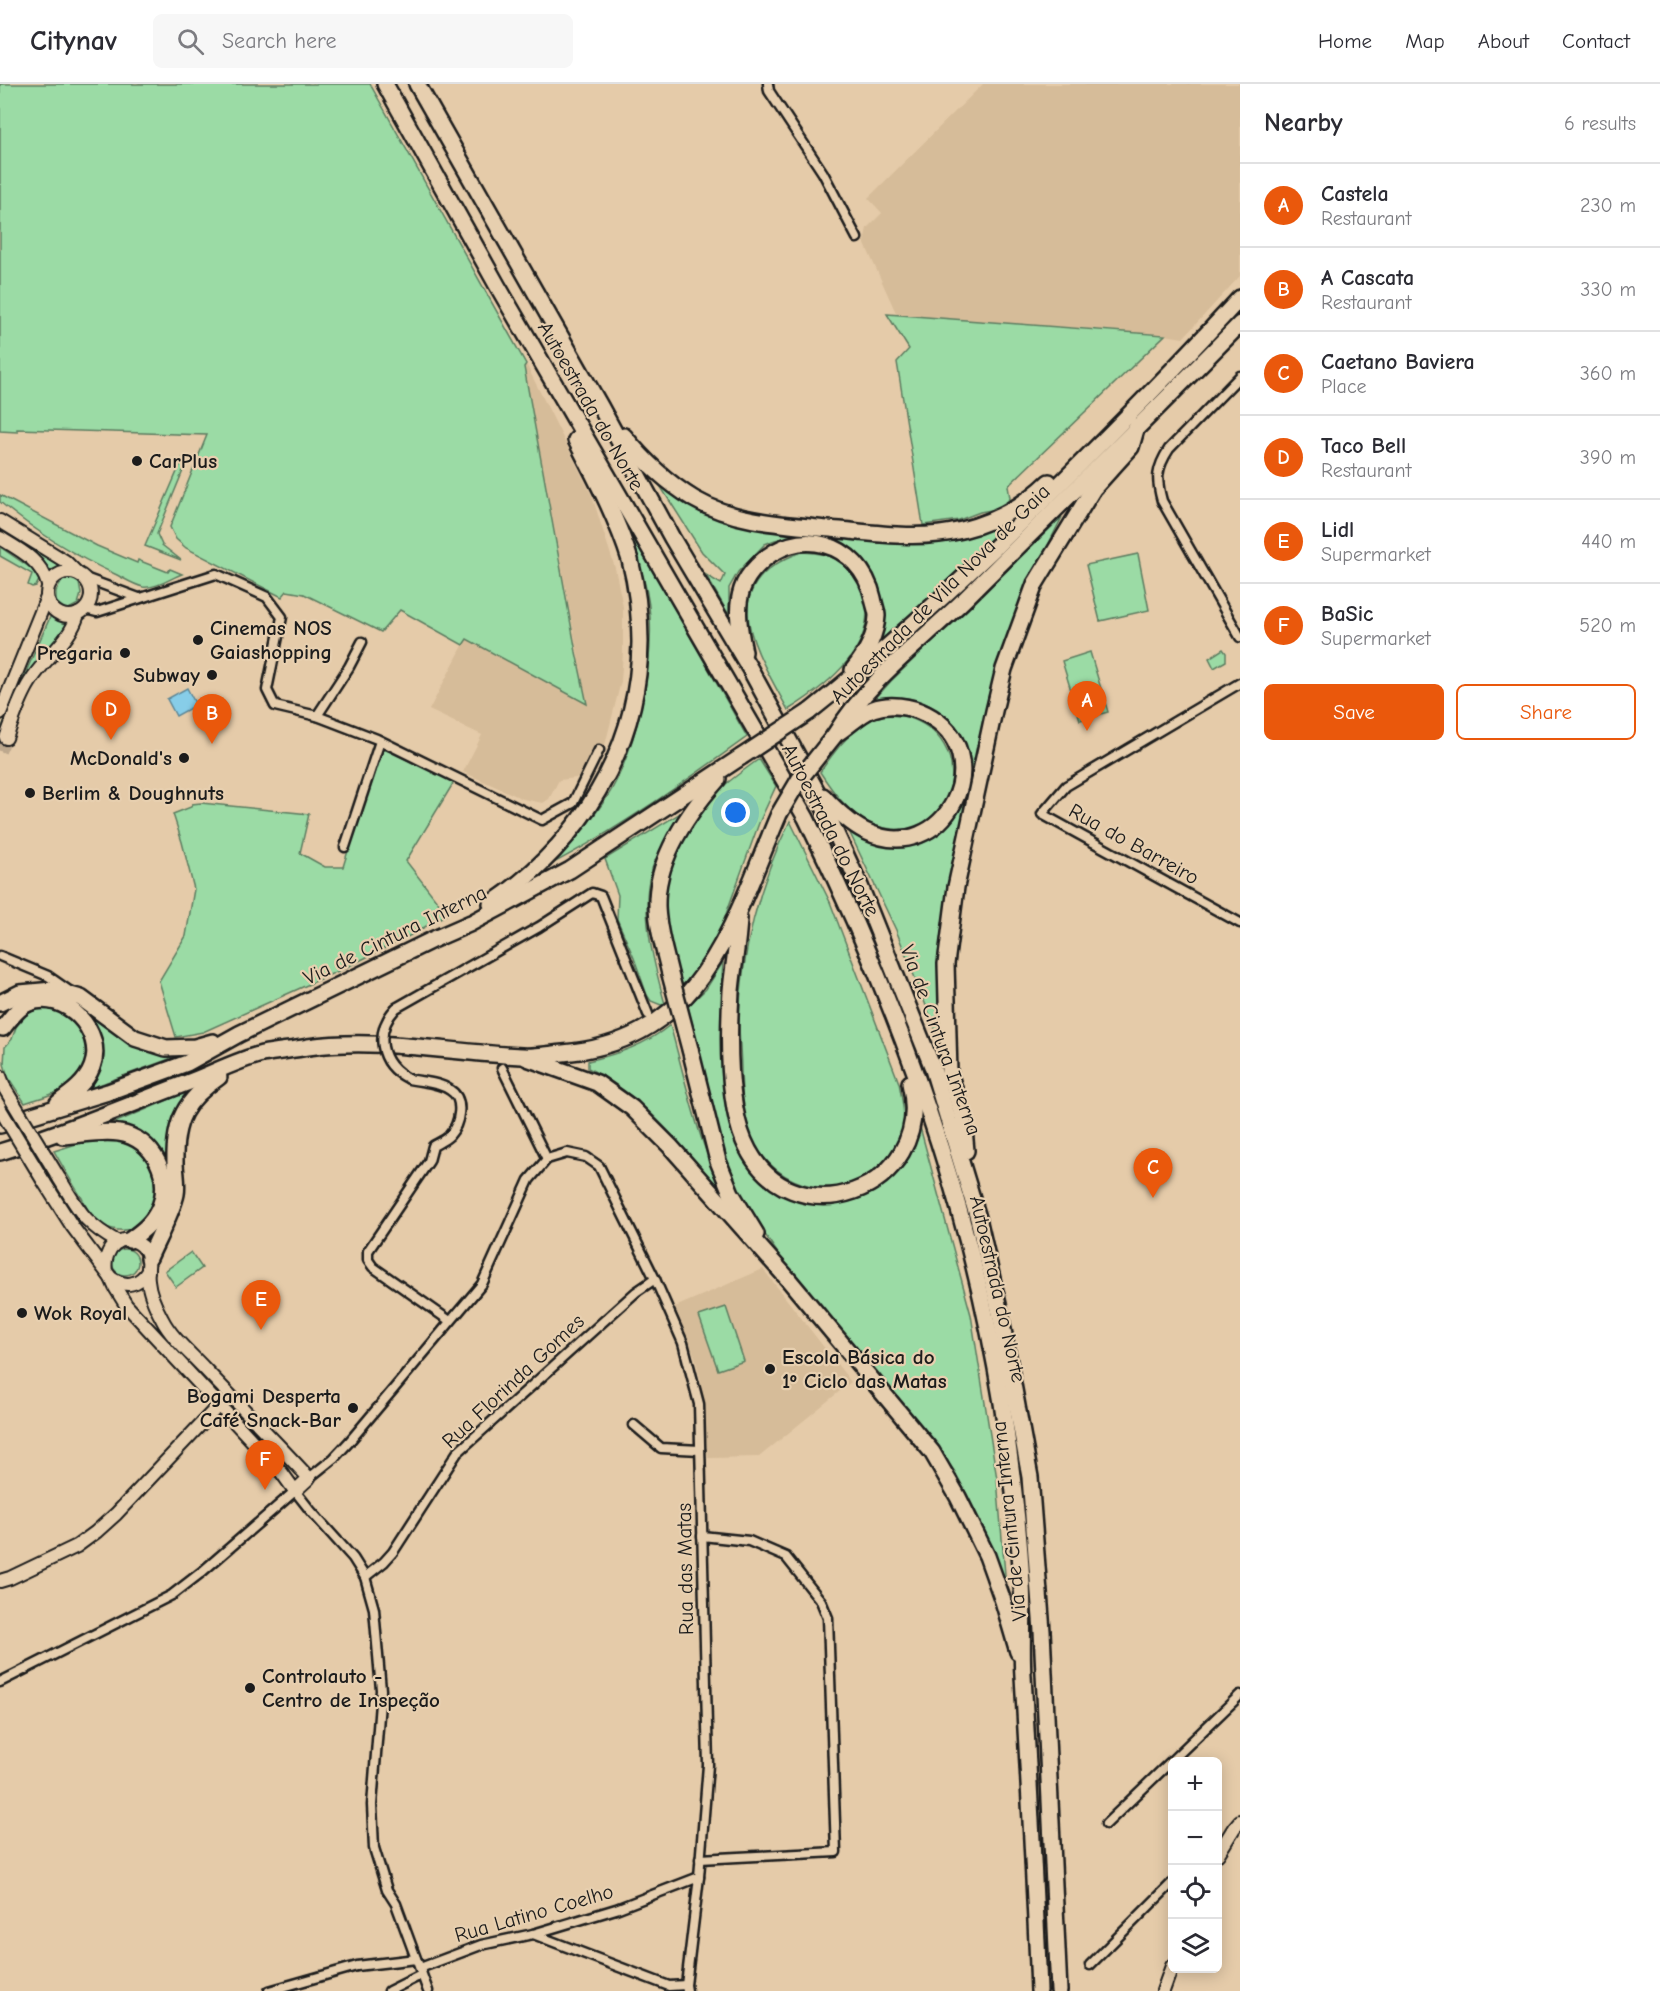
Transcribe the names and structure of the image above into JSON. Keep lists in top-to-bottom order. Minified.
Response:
{"streets":{"highway":["Autoestrada do Norte","Autoestrada de Vila Nova de Gaia","Via de Cintura Interna"],"street":["Rua do Barreiro","Rua Florinda Gomes","Rua das Matas","Rua Latino Coelho"]},"crossings":[["Autoestrada do Norte","Via de Cintura Interna"],["Autoestrada de Vila Nova de Gaia","Via de Cintura Interna"],["Rua Florinda Gomes","Rua das Matas"],["Rua das Matas","Rua Latino Coelho"]],"places":["CarPlus","Cinemas NOS Gaiashopping","Pregaria","Subway","McDonald's","Berlim & Doughnuts","Wok Royal","Escola Básica do 1º Ciclo das Matas","Bogami Desperta Café Snack-Bar","Controlauto - Centro de Inspeção"],"page":{"header":"Citynav","search":"Search here","nav":["Home","Map","About","Contact"],"heading":["Nearby","6 results"],"list":[{"mark":"A","name":"Castela","note":"Restaurant","value":"230 m"},{"mark":"B","name":"A Cascata","note":"Restaurant","value":"330 m"},{"mark":"C","name":"Caetano Baviera","note":"Place","value":"360 m"},{"mark":"D","name":"Taco Bell","note":"Restaurant","value":"390 m"},{"mark":"E","name":"Lidl","note":"Supermarket","value":"440 m"},{"mark":"F","name":"BaSic","note":"Supermarket","value":"520 m"}],"buttons":["Save","Share"],"pins":["A","D","B","C","E","F"],"map_buttons":["+","−"]}}
